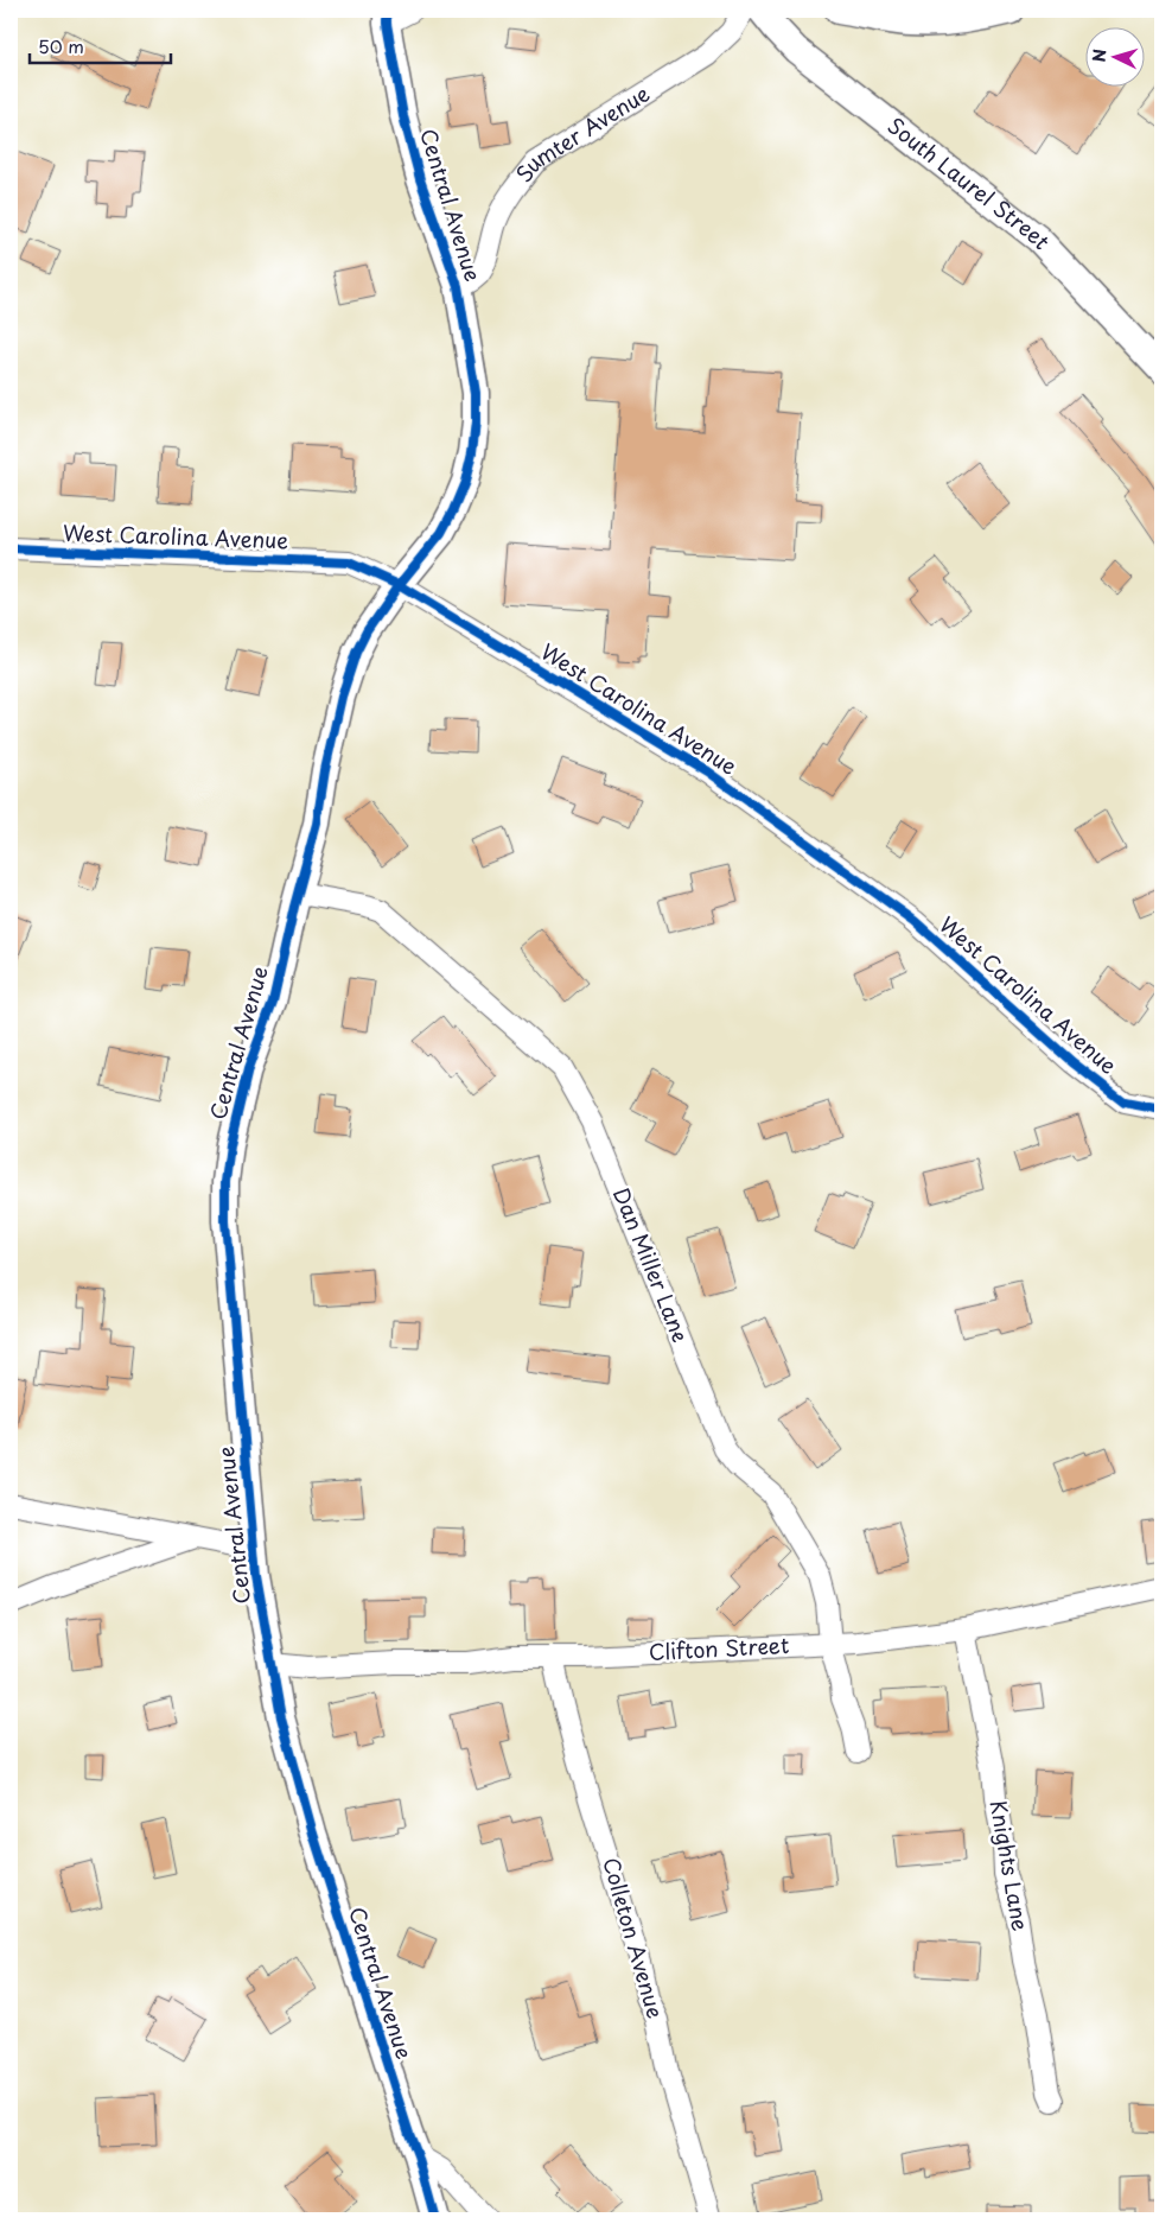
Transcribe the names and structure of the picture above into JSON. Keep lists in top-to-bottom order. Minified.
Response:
{"streets":{"street":["Sumter Avenue","South Laurel Street","Central Avenue","West Carolina Avenue","Dan Miller Lane","Clifton Street","Knights Lane","Colleton Avenue"]},"crossings":[["Sumter Avenue","Central Avenue"],["Central Avenue","West Carolina Avenue"],["Central Avenue","Dan Miller Lane"],["Central Avenue","Clifton Street"],["Dan Miller Lane","Clifton Street"],["Clifton Street","Knights Lane"],["Clifton Street","Colleton Avenue"]],"scale_bar":"50 m","north":"left"}
